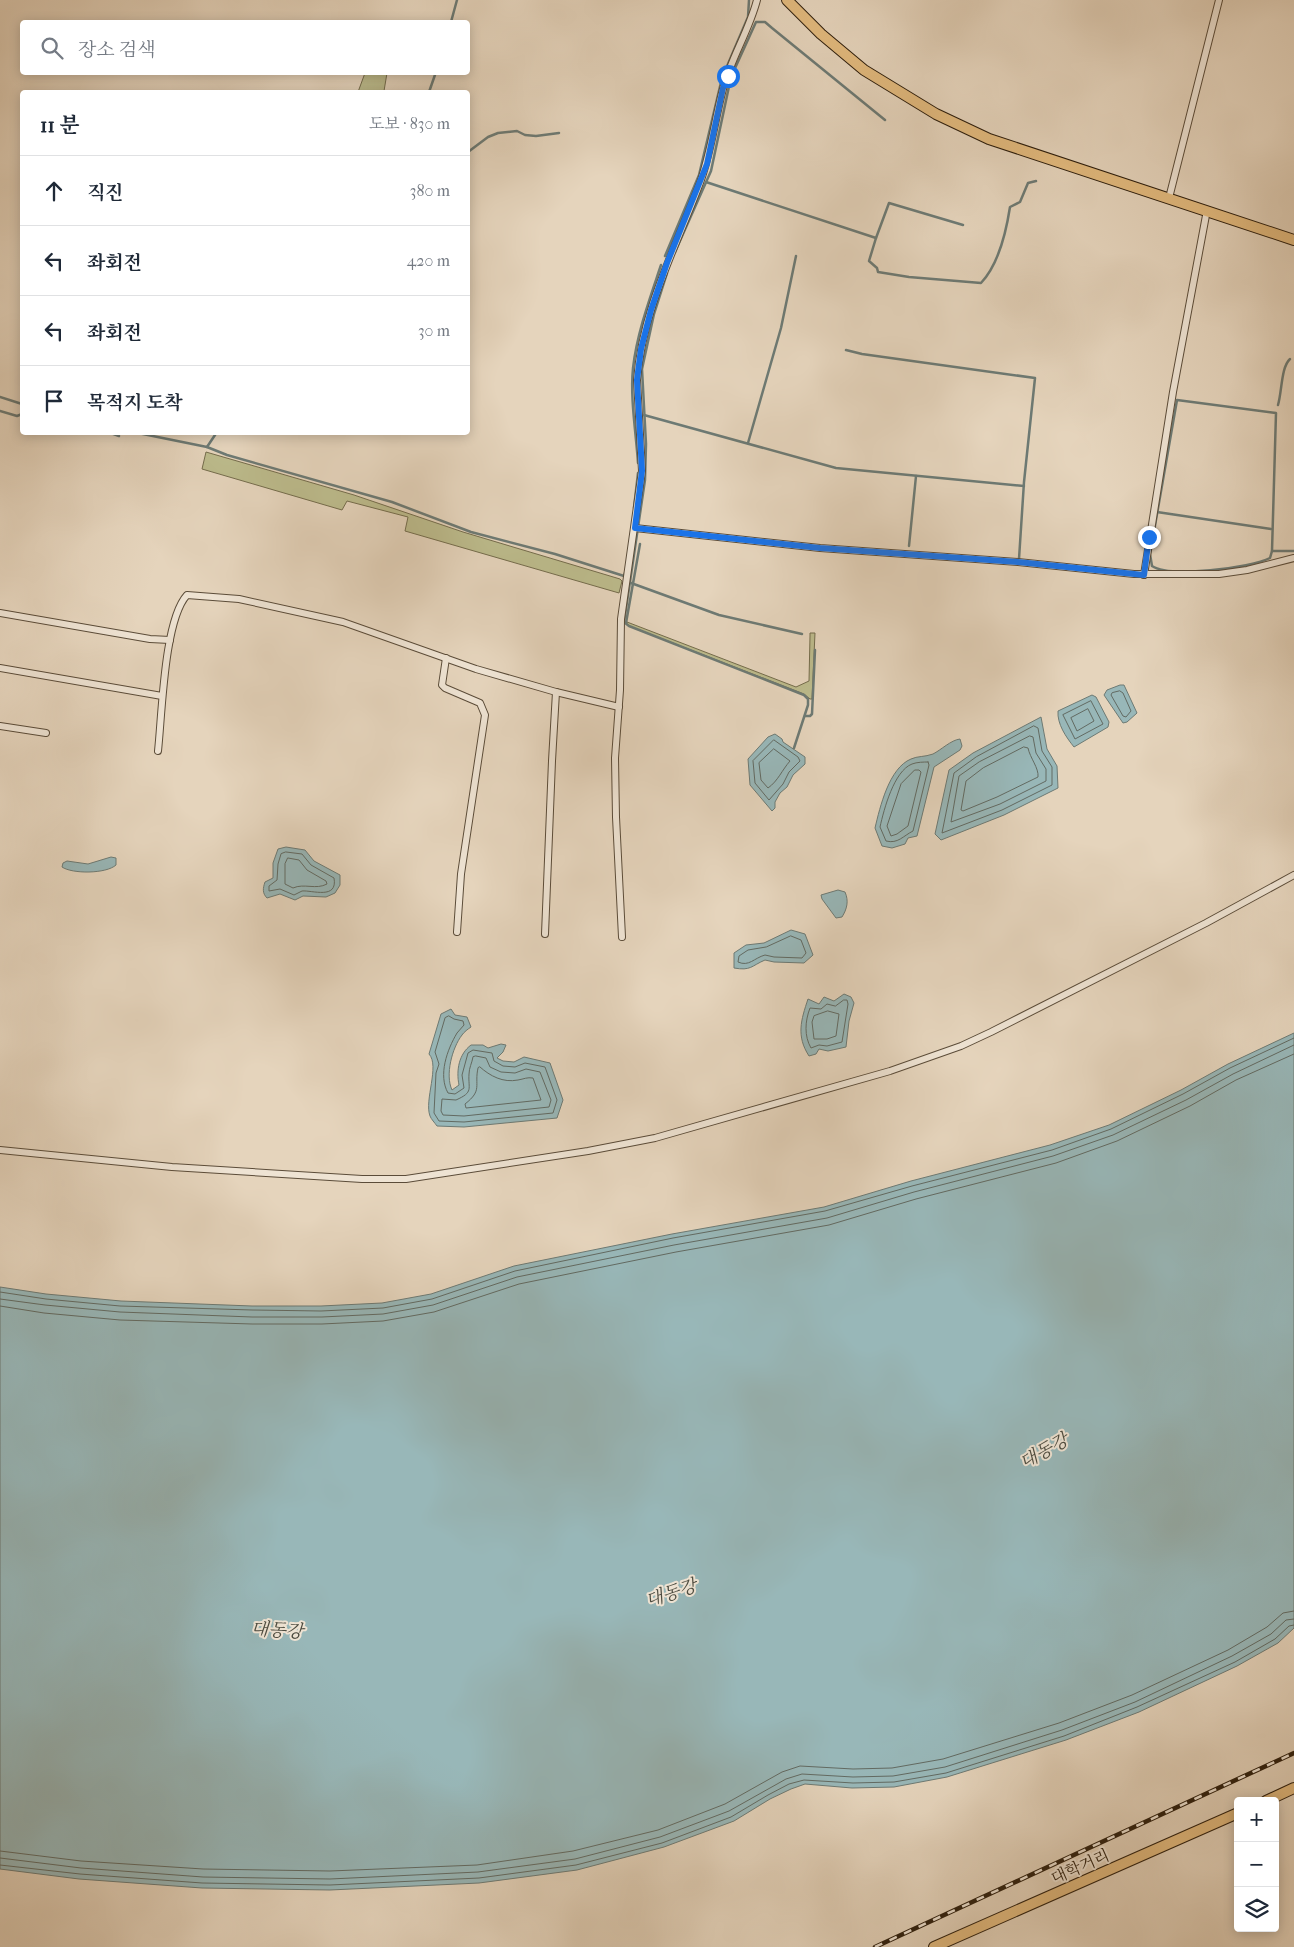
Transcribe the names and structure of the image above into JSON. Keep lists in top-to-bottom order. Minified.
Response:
{"streets":{"main road":["대학거리"]},"water":["대동강"],"page":{"search":"장소 검색","heading":["11 분","도보 · 830 m"],"list":[["직진","380 m"],["좌회전","420 m"],["좌회전","30 m"],"목적지 도착"],"map_buttons":["+","−"]}}
